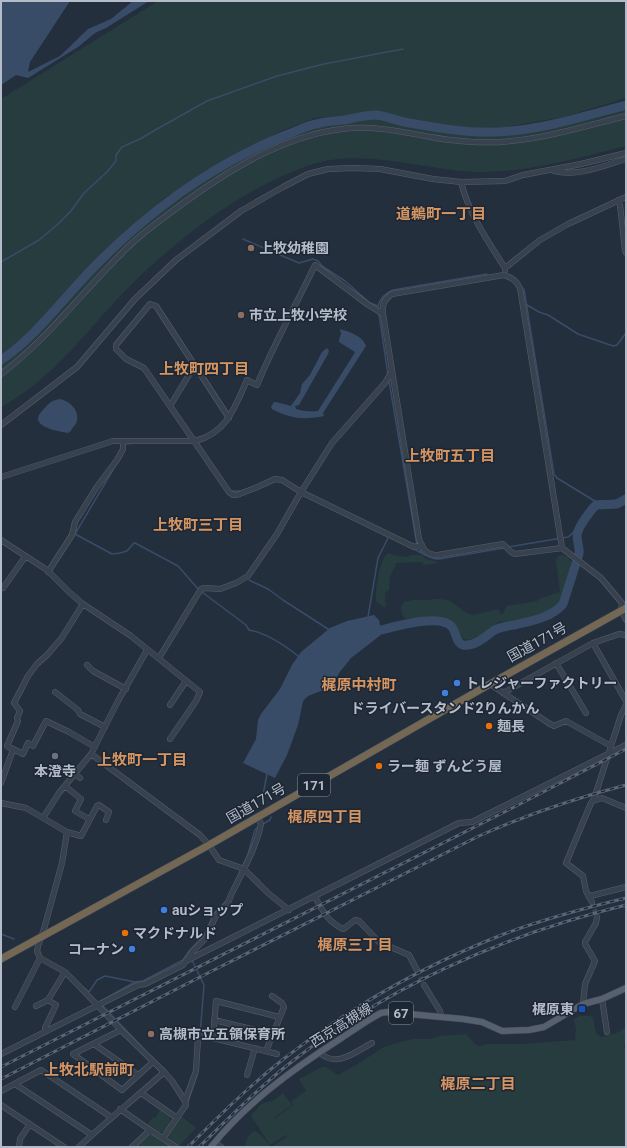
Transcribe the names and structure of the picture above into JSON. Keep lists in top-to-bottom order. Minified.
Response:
{"streets":{"highway":["国道171号","171"],"main road":["67","西京高槻線"]},"districts":["道鵜町一丁目","上牧町四丁目","上牧町五丁目","上牧町三丁目","梶原中村町","上牧町一丁目","梶原四丁目","梶原三丁目","上牧北駅前町","梶原二丁目"],"places":{"other":["上牧幼稚園","市立上牧小学校","トレジャーファクトリー","ドライバースタンド2りんかん","麺長","本澄寺","ラー麺 ずんどう屋","auショップ","マクドナルド","コーナン","高槻市立五領保育所"],"transit":["梶原東"]}}
